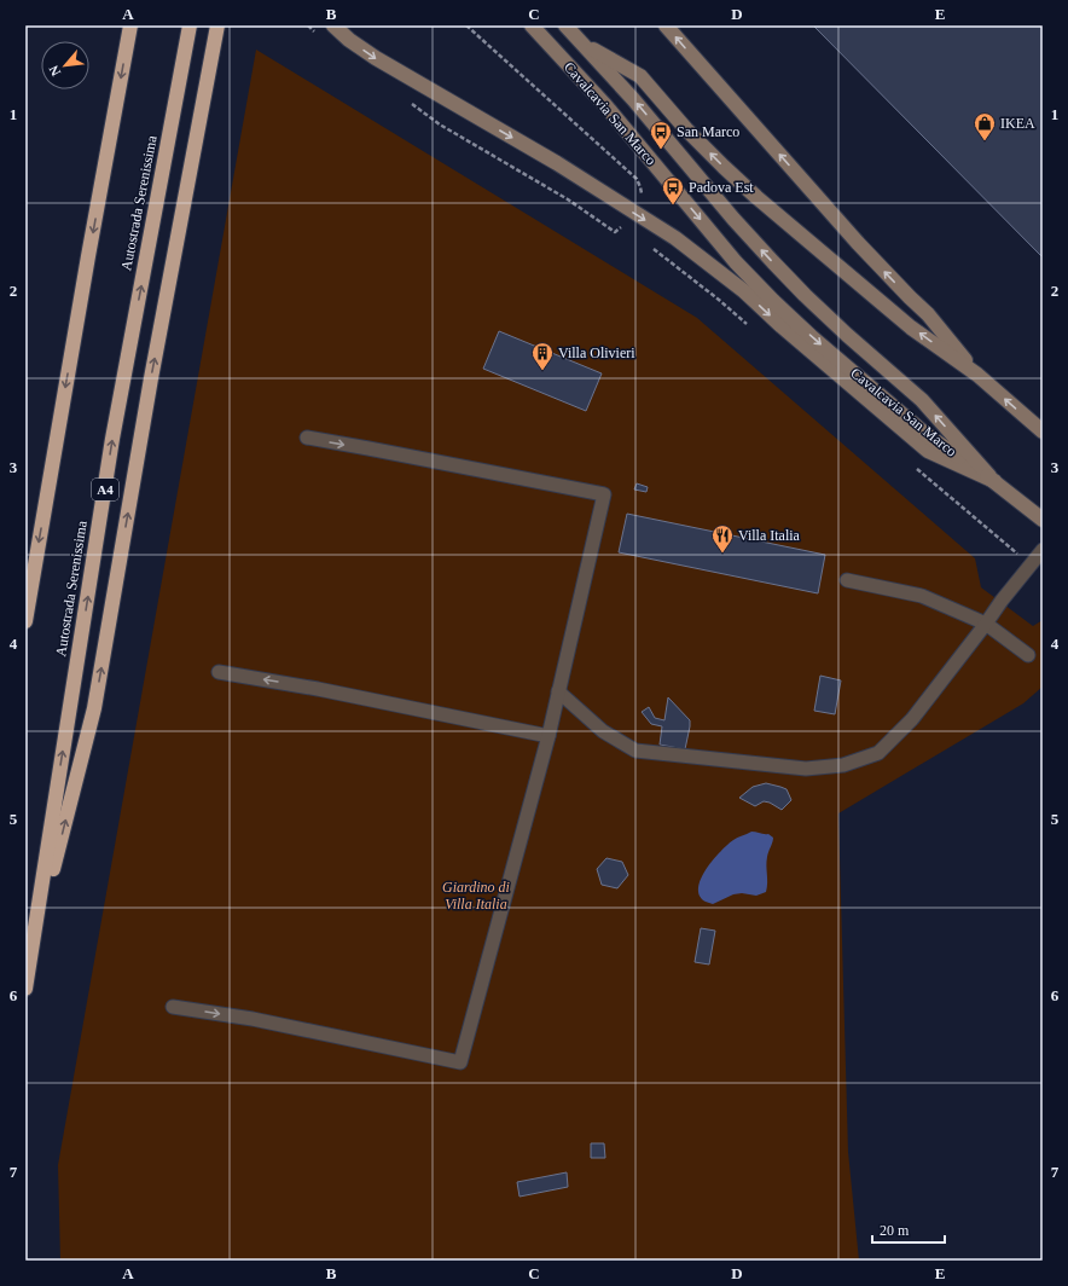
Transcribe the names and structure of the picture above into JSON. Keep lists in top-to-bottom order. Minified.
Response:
{"streets":{"highway":["Autostrada Serenissima","A4"],"main road":["Cavalcavia San Marco"]},"parks":["Giardino di Villa Italia"],"places":{"shop":["IKEA"],"bus stop":["San Marco","Padova Est"],"building":["Villa Olivieri"],"restaurant":["Villa Italia"]},"scale_bar":"20 m","north":"bottom left","grid":{"columns":["A","B","C","D","E"],"rows":["1","2","3","4","5","6","7"]}}
